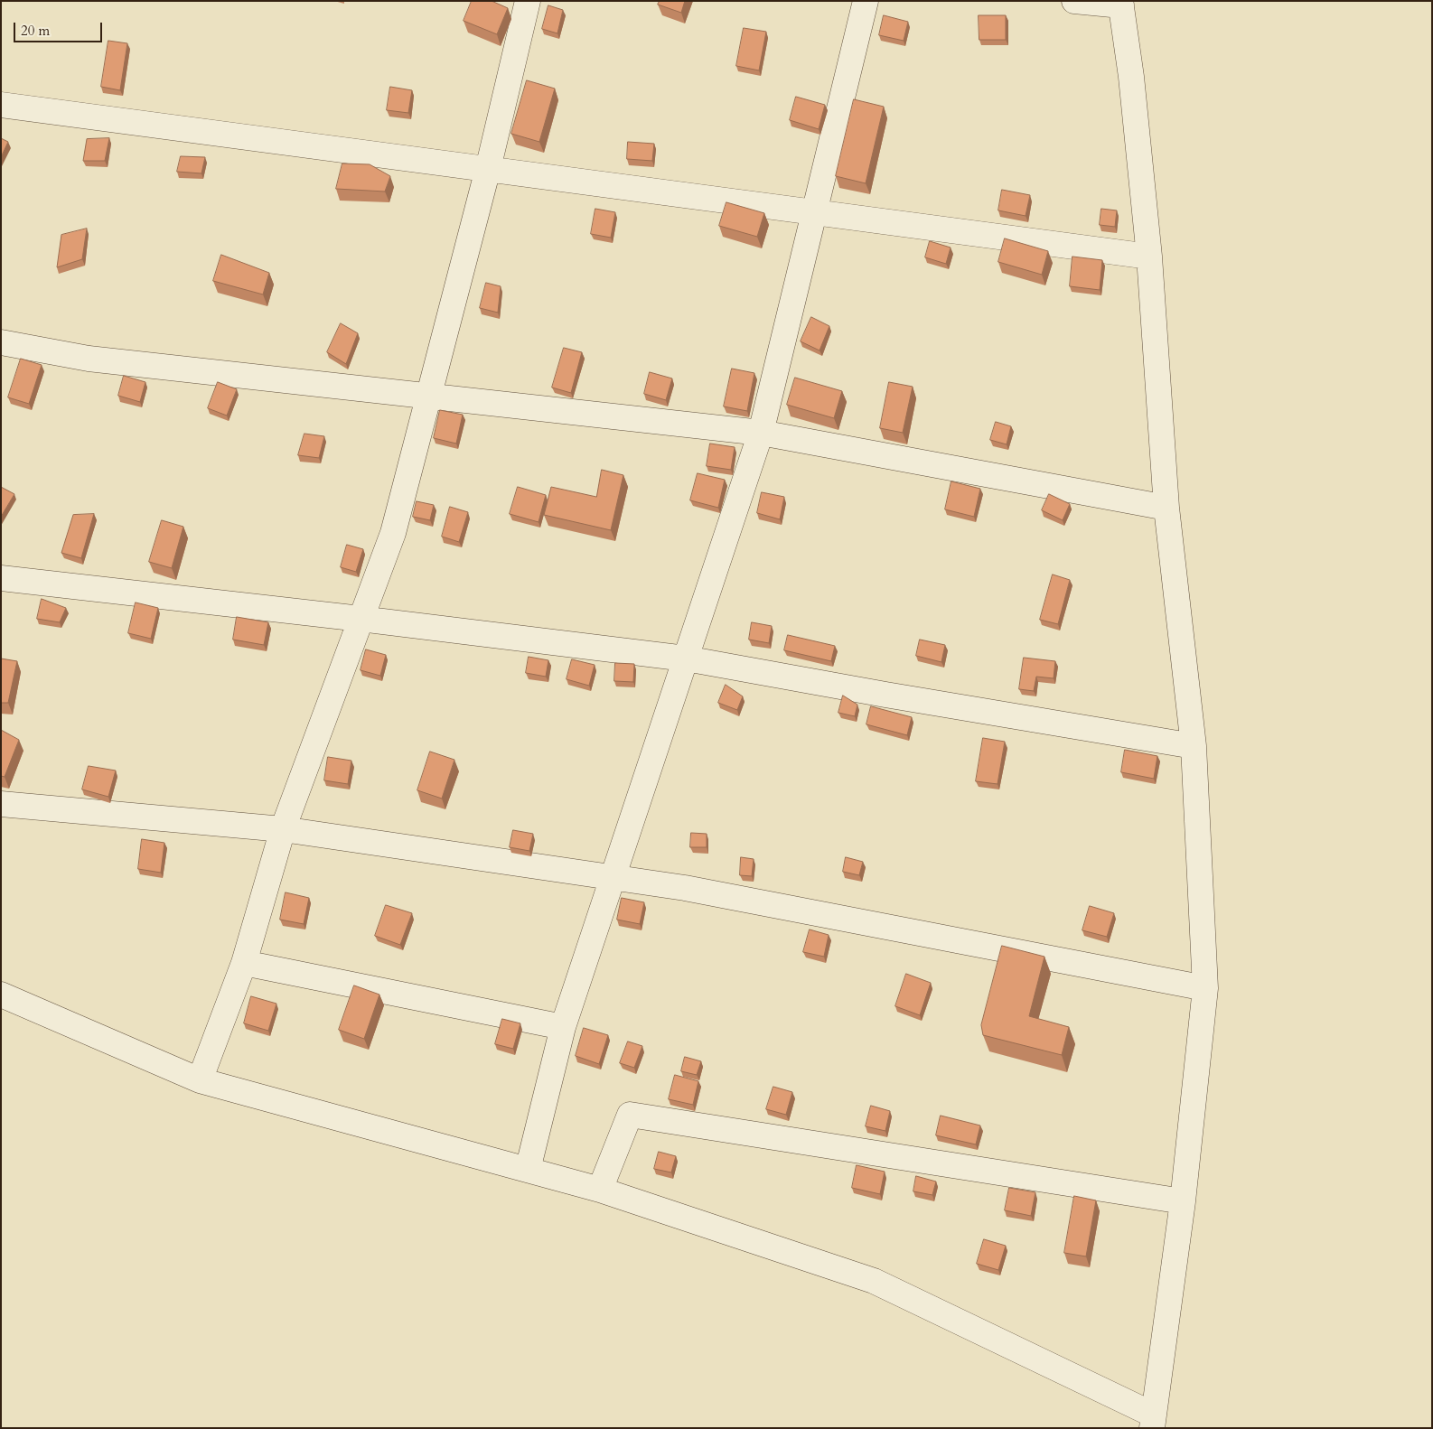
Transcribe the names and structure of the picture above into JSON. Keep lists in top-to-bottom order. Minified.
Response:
{"scale_bar":"20 m"}
